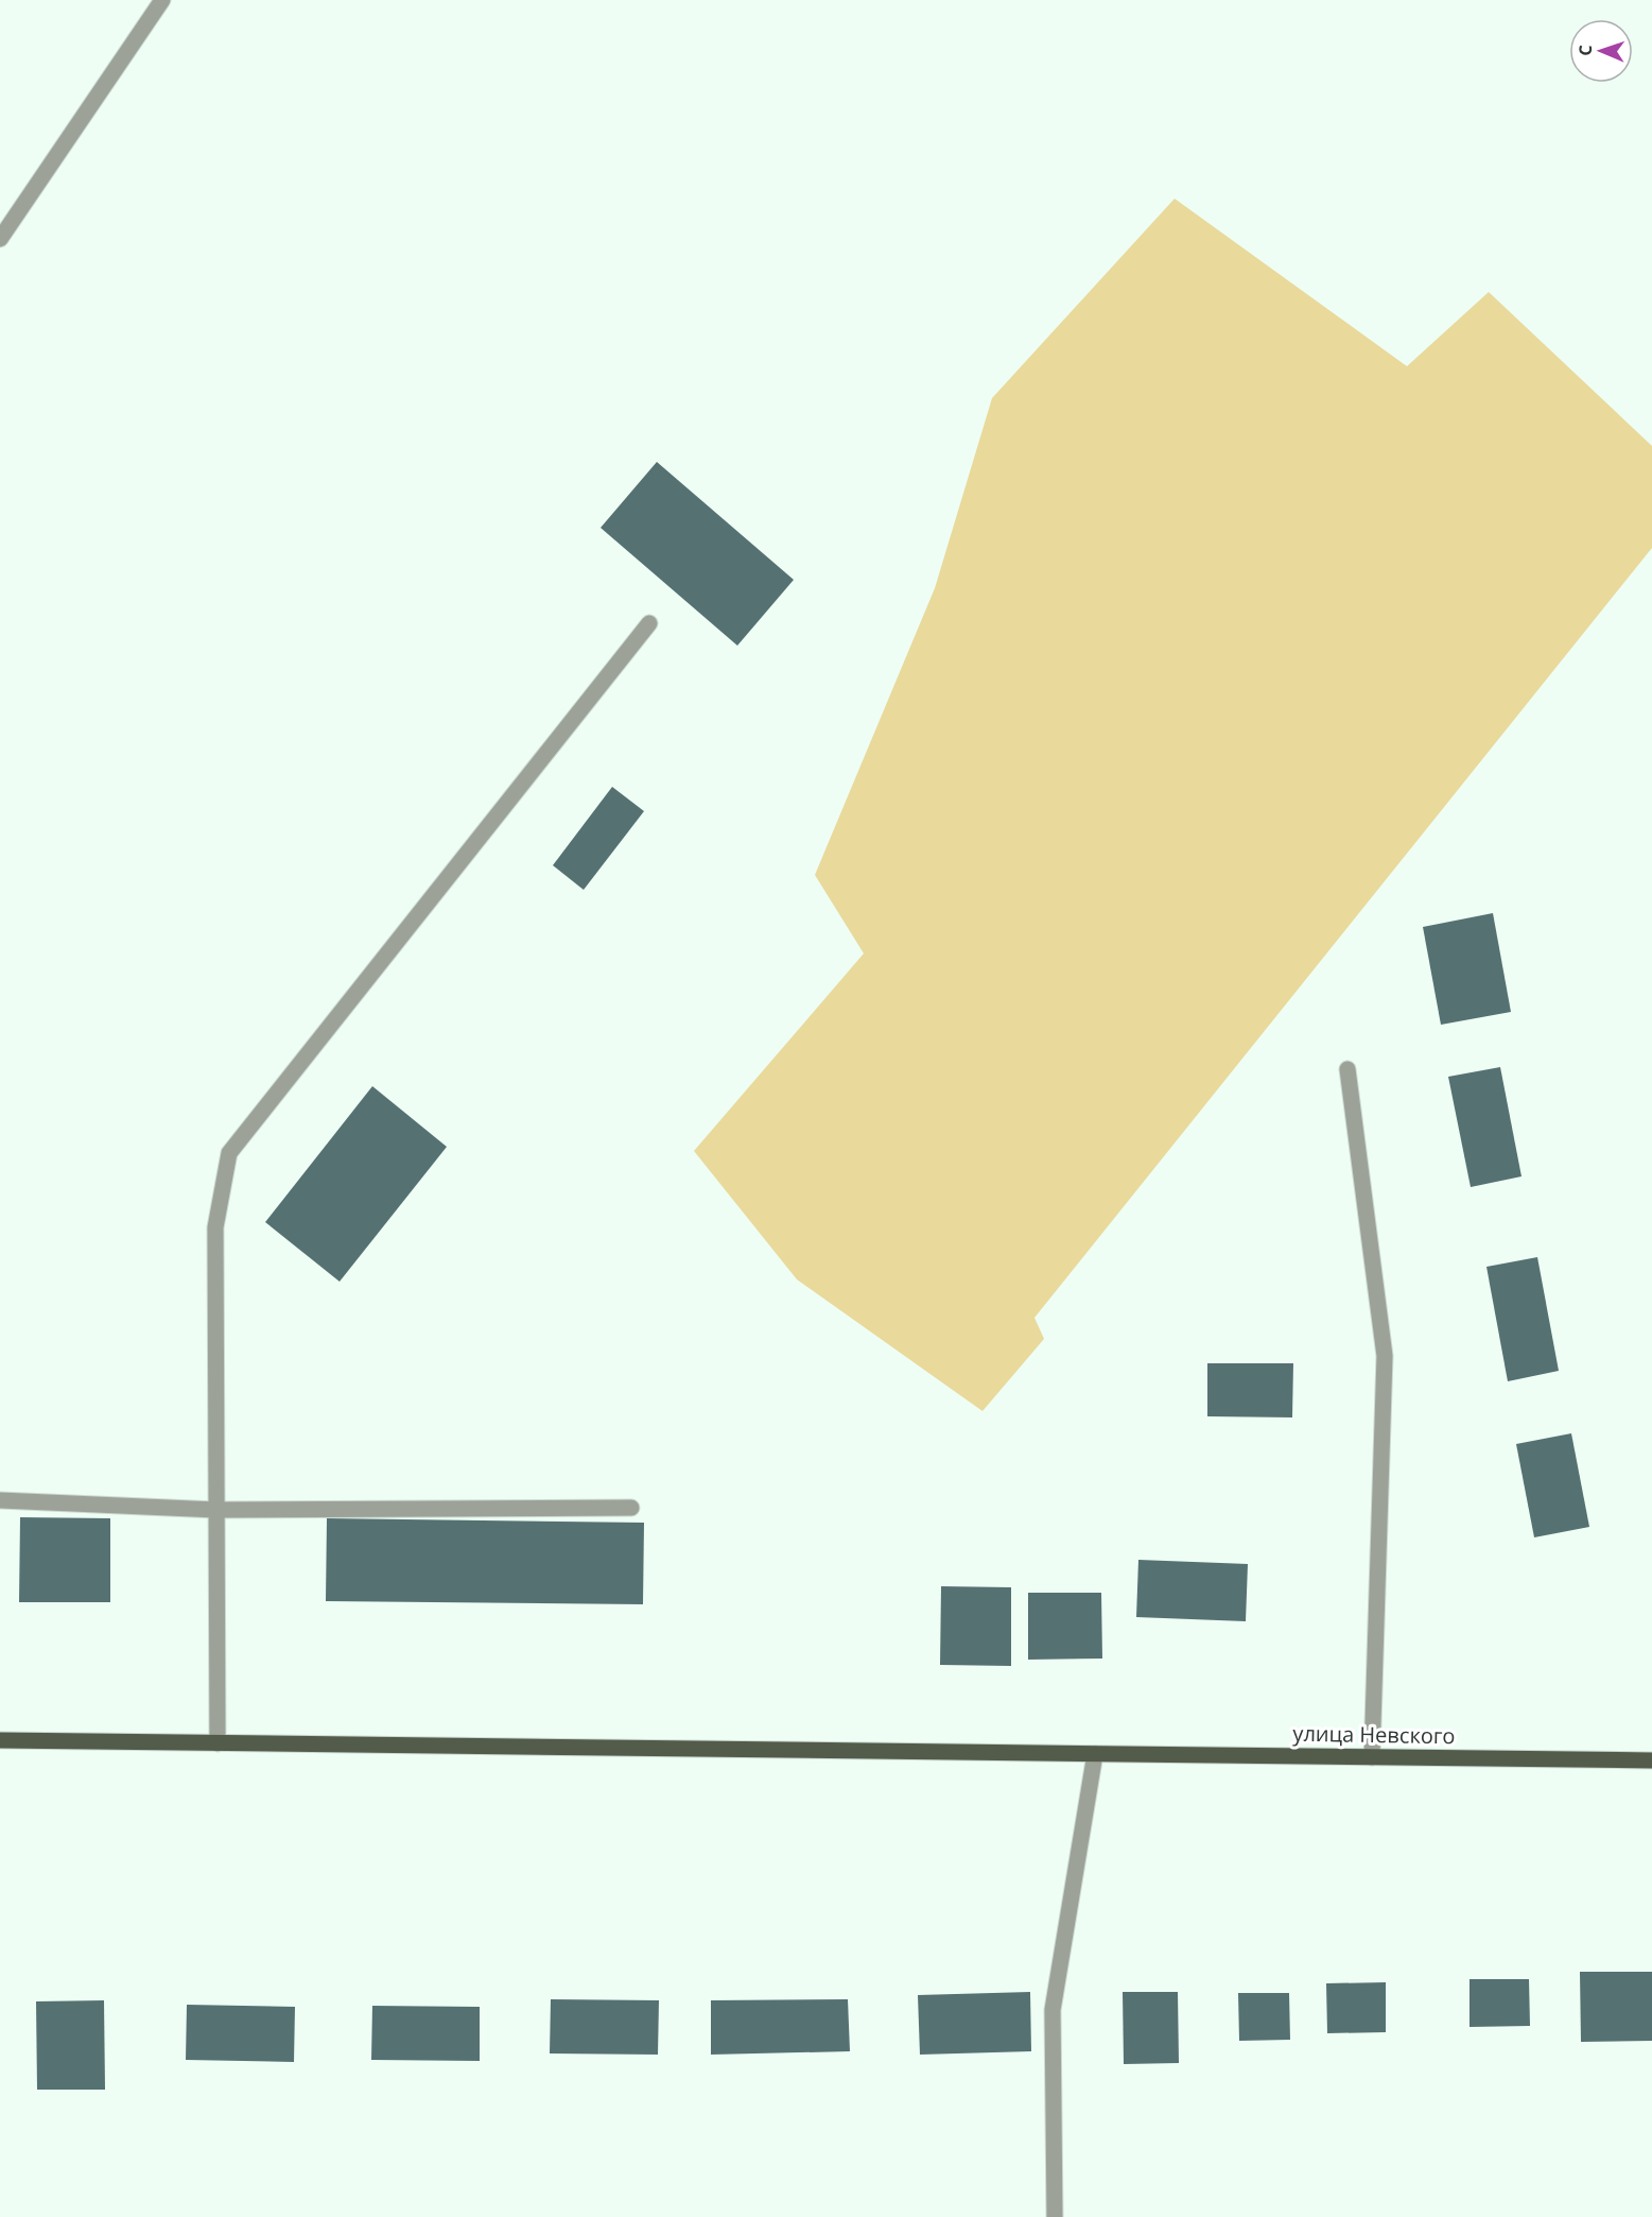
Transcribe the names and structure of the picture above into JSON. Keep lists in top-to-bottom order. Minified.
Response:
{"streets":{"main road":["улица Невского"]},"north":"left"}
